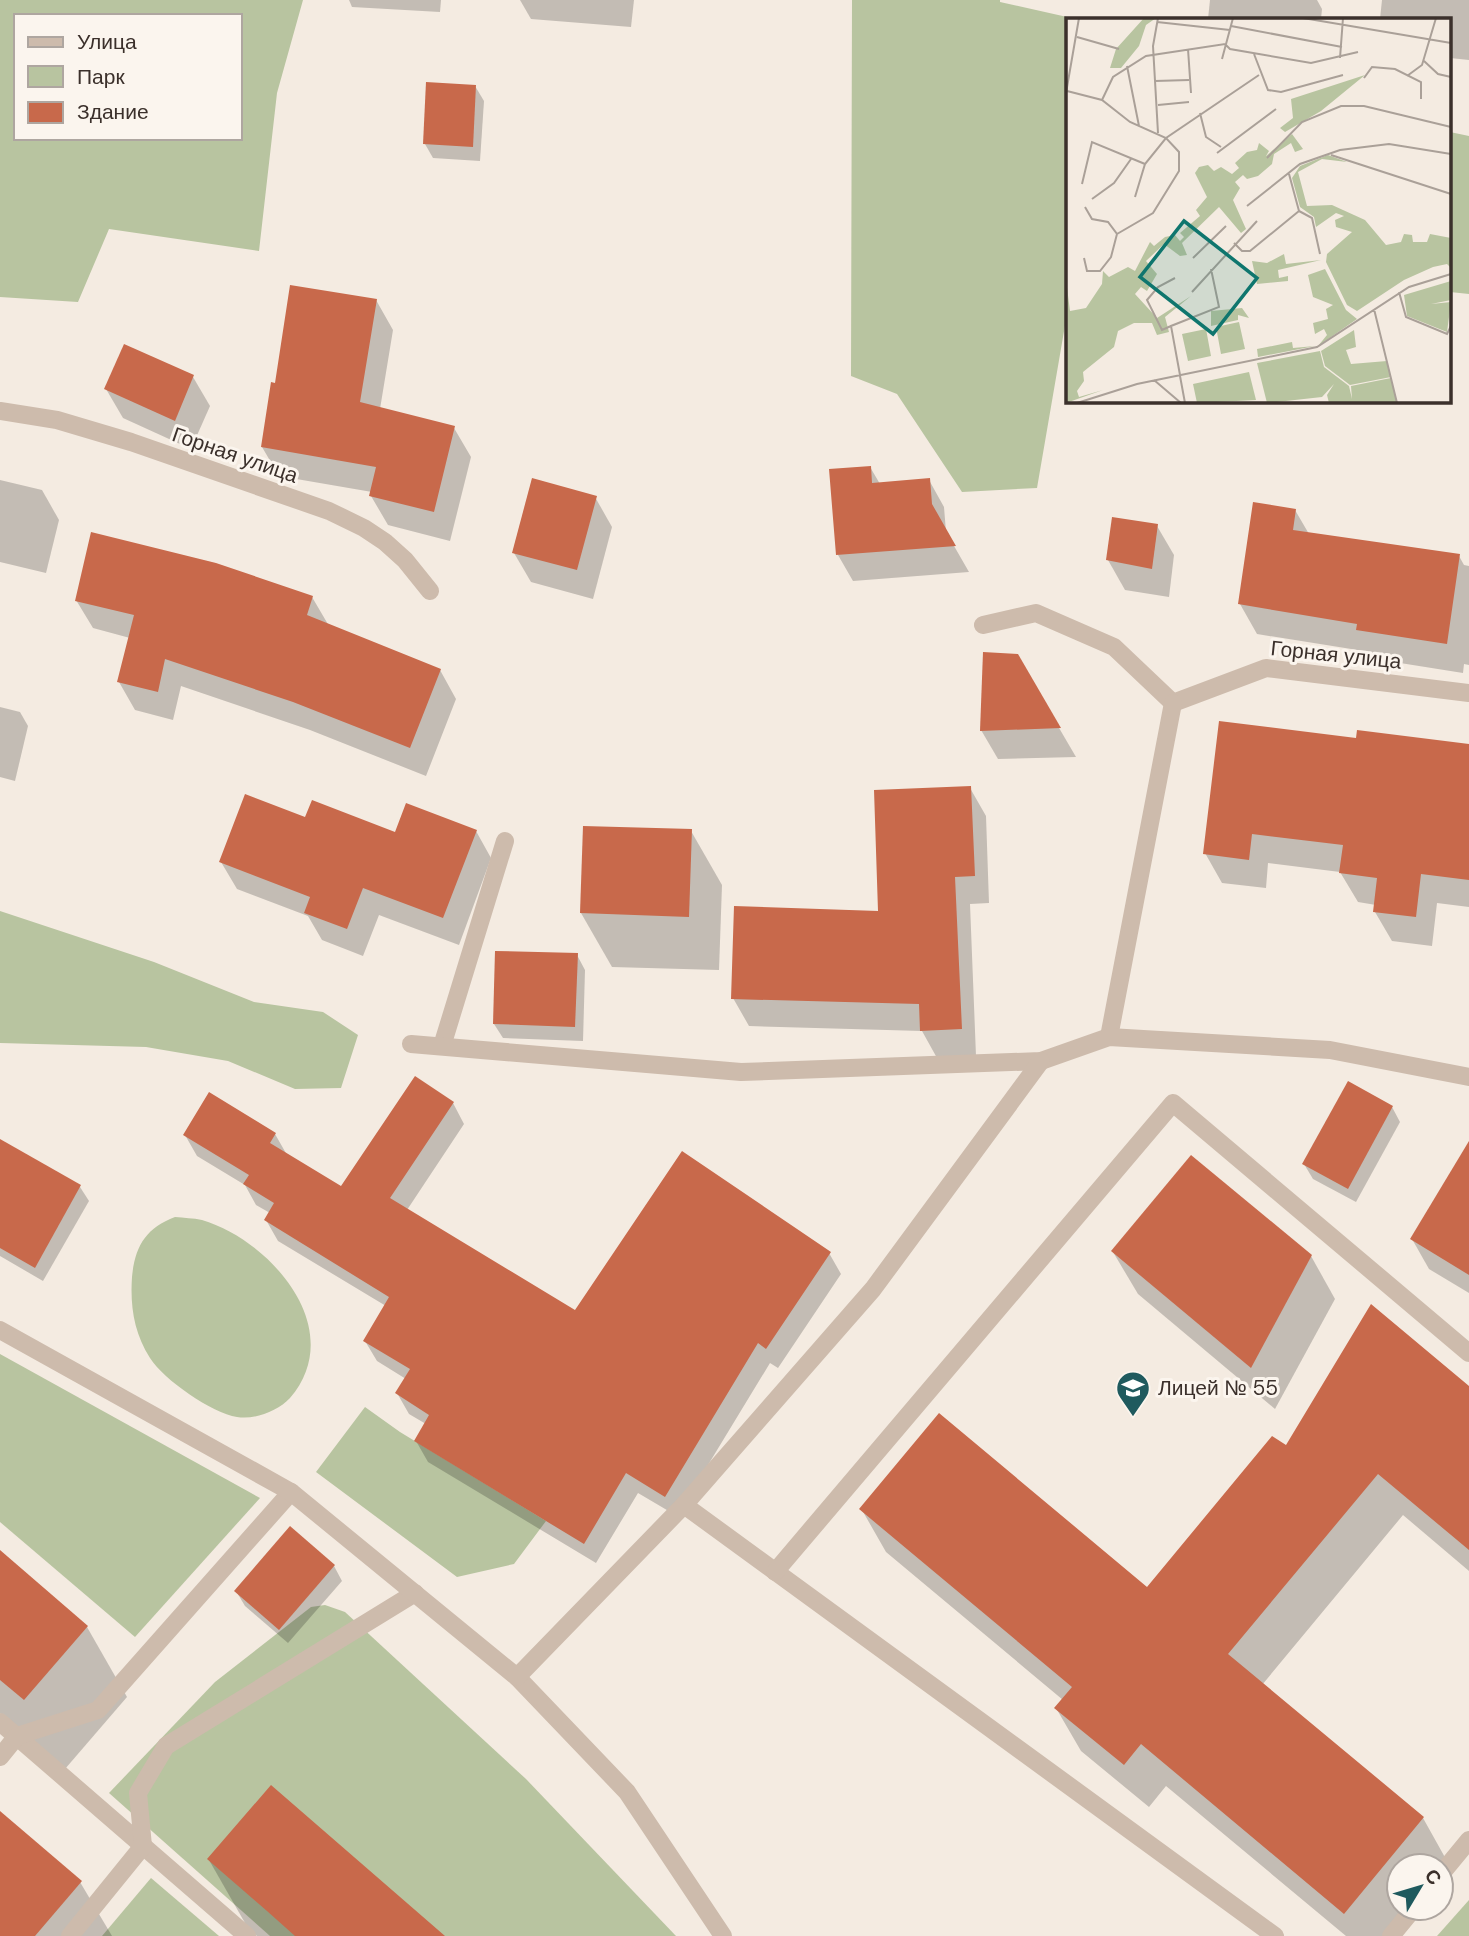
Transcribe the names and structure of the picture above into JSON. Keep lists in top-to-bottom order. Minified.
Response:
{"streets":{"street":["Горная улица"]},"places":{"school or university":["Лицей № 55"]},"legend":["Улица","Парк","Здание"],"north":"top right"}
